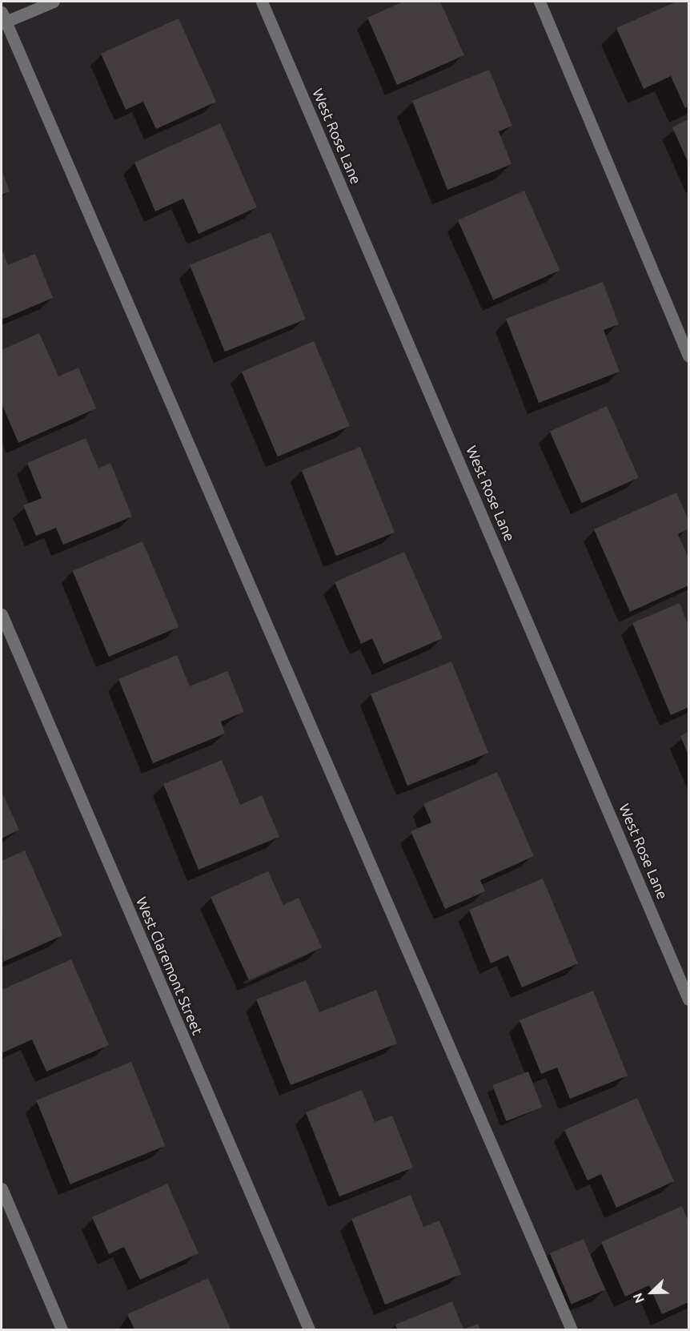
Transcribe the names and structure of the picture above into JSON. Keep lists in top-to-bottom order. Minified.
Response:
{"streets":{"street":["West Rose Lane","West Claremont Street"]},"north":"bottom left"}
